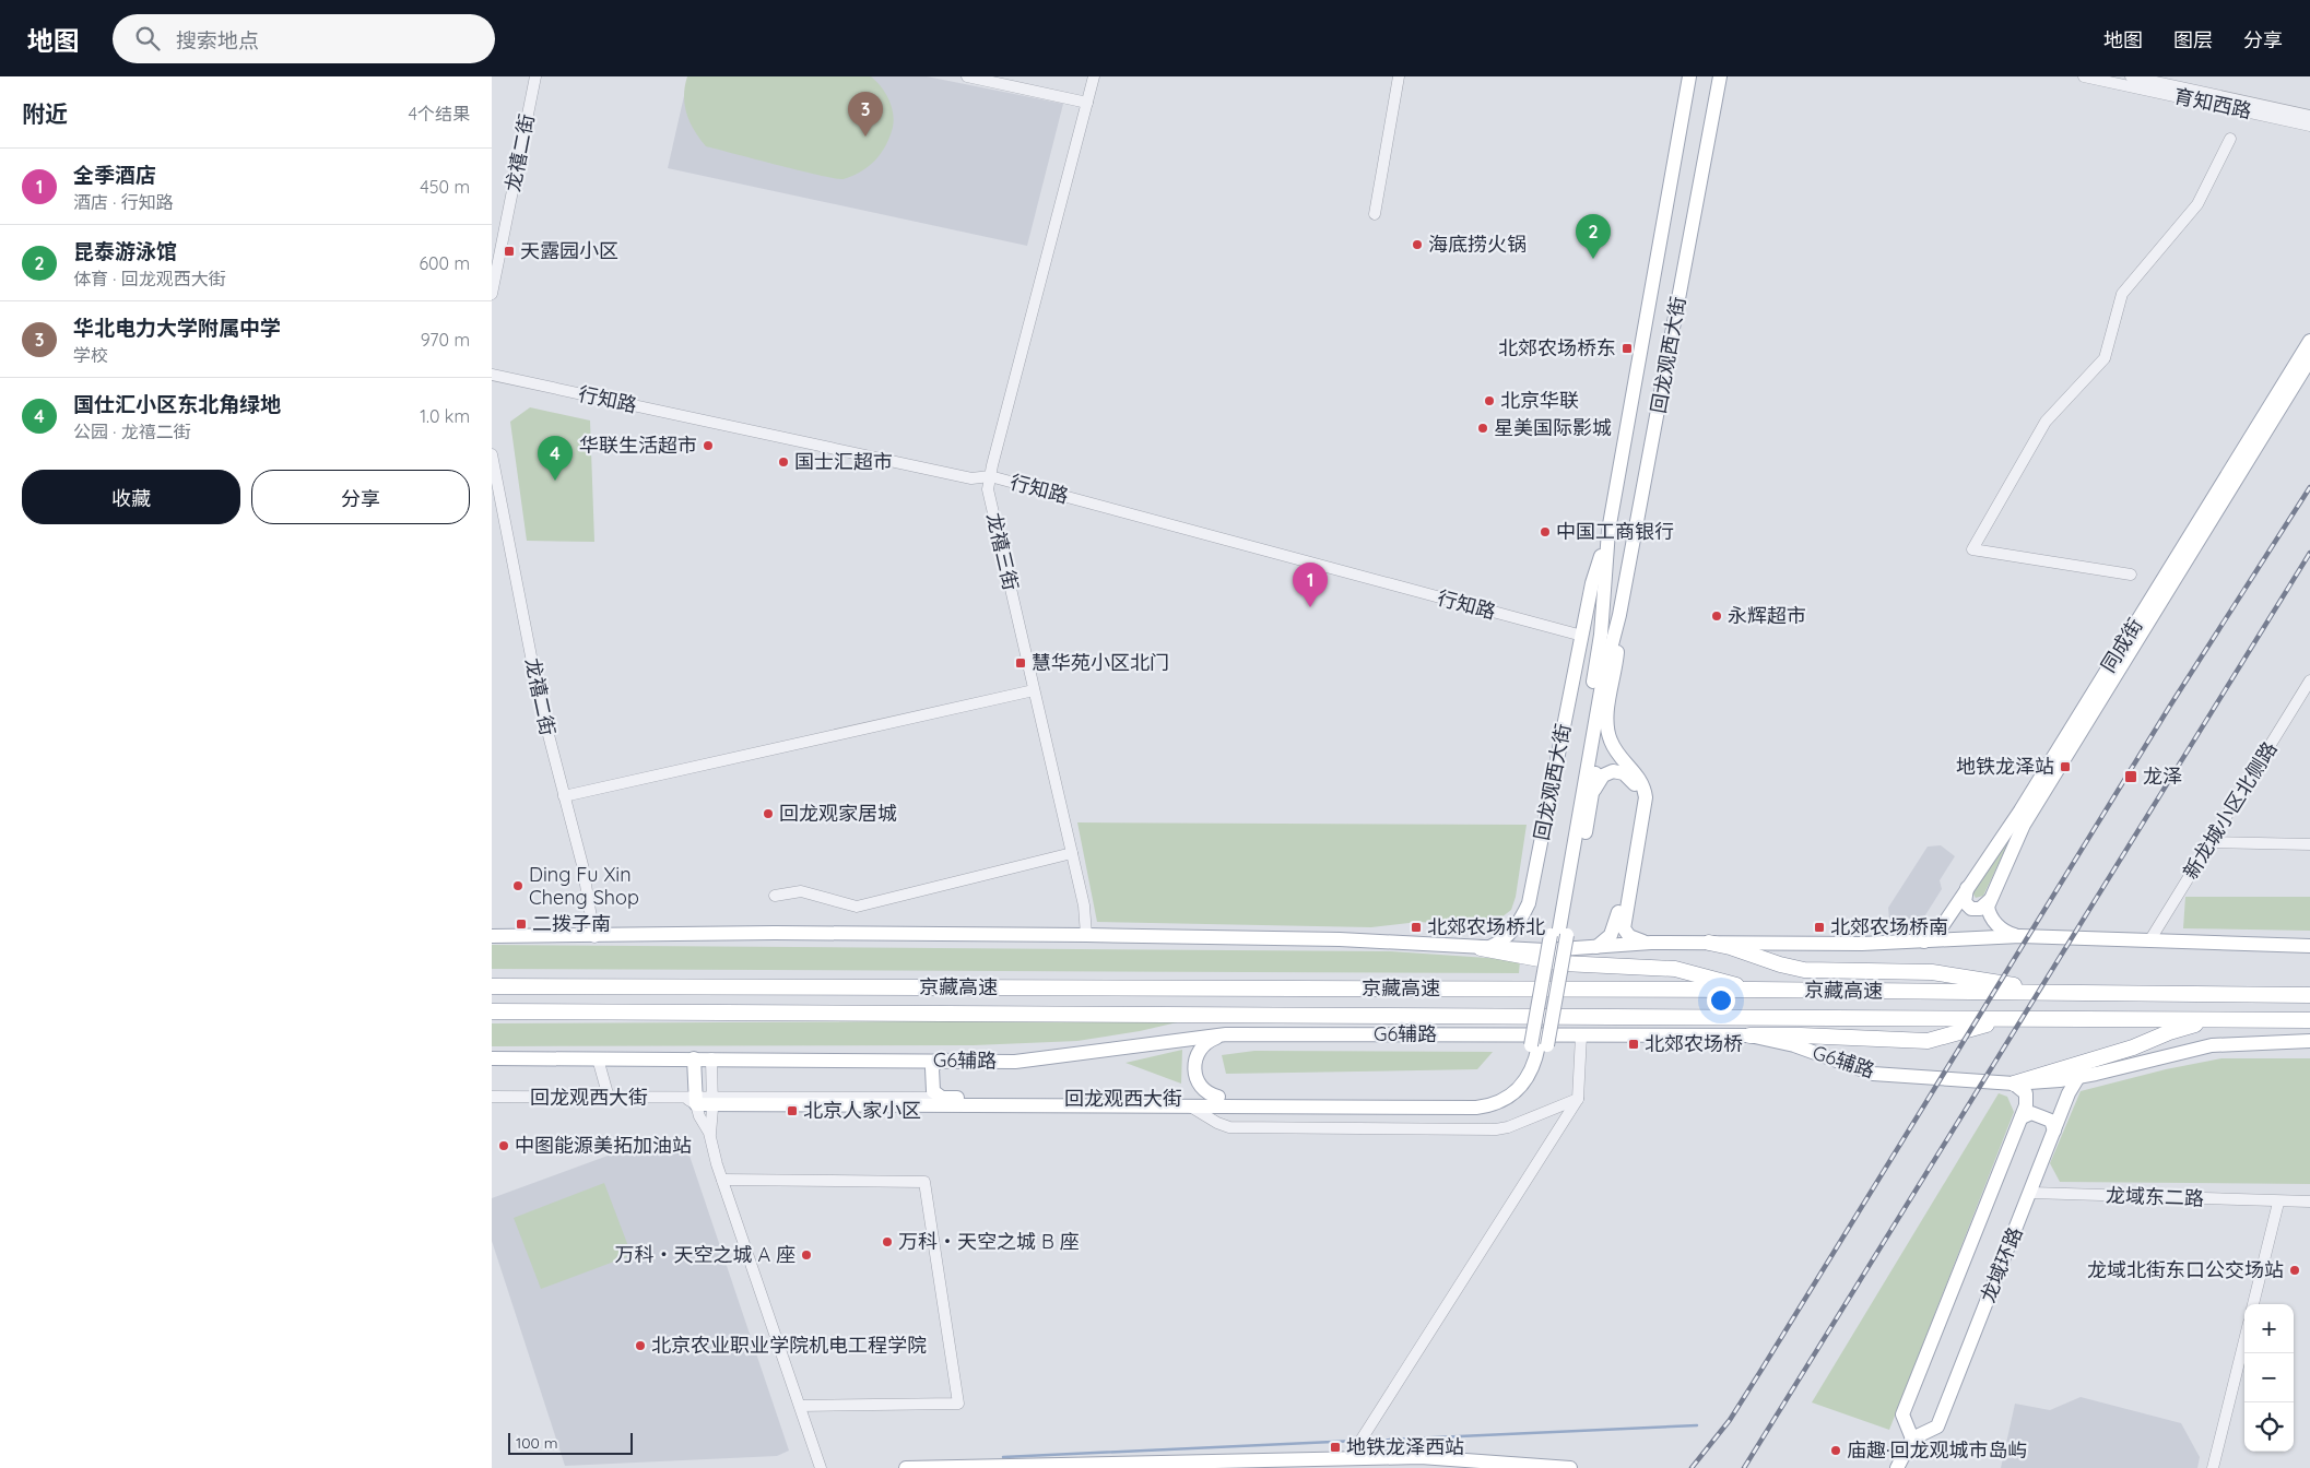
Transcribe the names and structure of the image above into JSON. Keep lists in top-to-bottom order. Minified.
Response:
{"streets":{"highway":["京藏高速"],"main road":["回龙观西大街","同成街","G6辅路","龙域环路"],"street":["育知西路","龙禧二街","行知路","龙禧三街","新龙城小区北侧路","龙域东二路"]},"crossings":[["回龙观西大街","行知路"],["行知路","龙禧三街"],["G6辅路","龙域环路"],["龙域东二路","龙域环路"]],"places":{"other":["海底捞火锅","北京华联","星美国际影城","华联生活超市","国士汇超市","中国工商银行","永辉超市","回龙观家居城","Ding Fu Xin Cheng Shop","中图能源美拓加油站","万科・天空之城 B 座","万科・天空之城 A 座","龙域北街东口公交场站","北京农业职业学院机电工程学院","庙趣·回龙观城市岛屿"],"transit":["天露园小区","北郊农场桥东","慧华苑小区北门","地铁龙泽站","龙泽","二拨子南","北郊农场桥北","北郊农场桥南","北郊农场桥","北京人家小区","地铁龙泽西站"]},"scale_bar":"100 m","page":{"header":"地图","search":"搜索地点","nav":["地图","图层","分享"],"heading":["附近","4个结果"],"pins":["3","2","4","1"],"list":[{"mark":"1","name":"全季酒店","note":"酒店 · 行知路","value":"450 m"},{"mark":"2","name":"昆泰游泳馆","note":"体育 · 回龙观西大街","value":"600 m"},{"mark":"3","name":"华北电力大学附属中学","note":"学校","value":"970 m"},{"mark":"4","name":"国仕汇小区东北角绿地","note":"公园 · 龙禧二街","value":"1.0 km"}],"buttons":["收藏","分享"],"map_buttons":["+","−"],"scale":"100 m"}}
